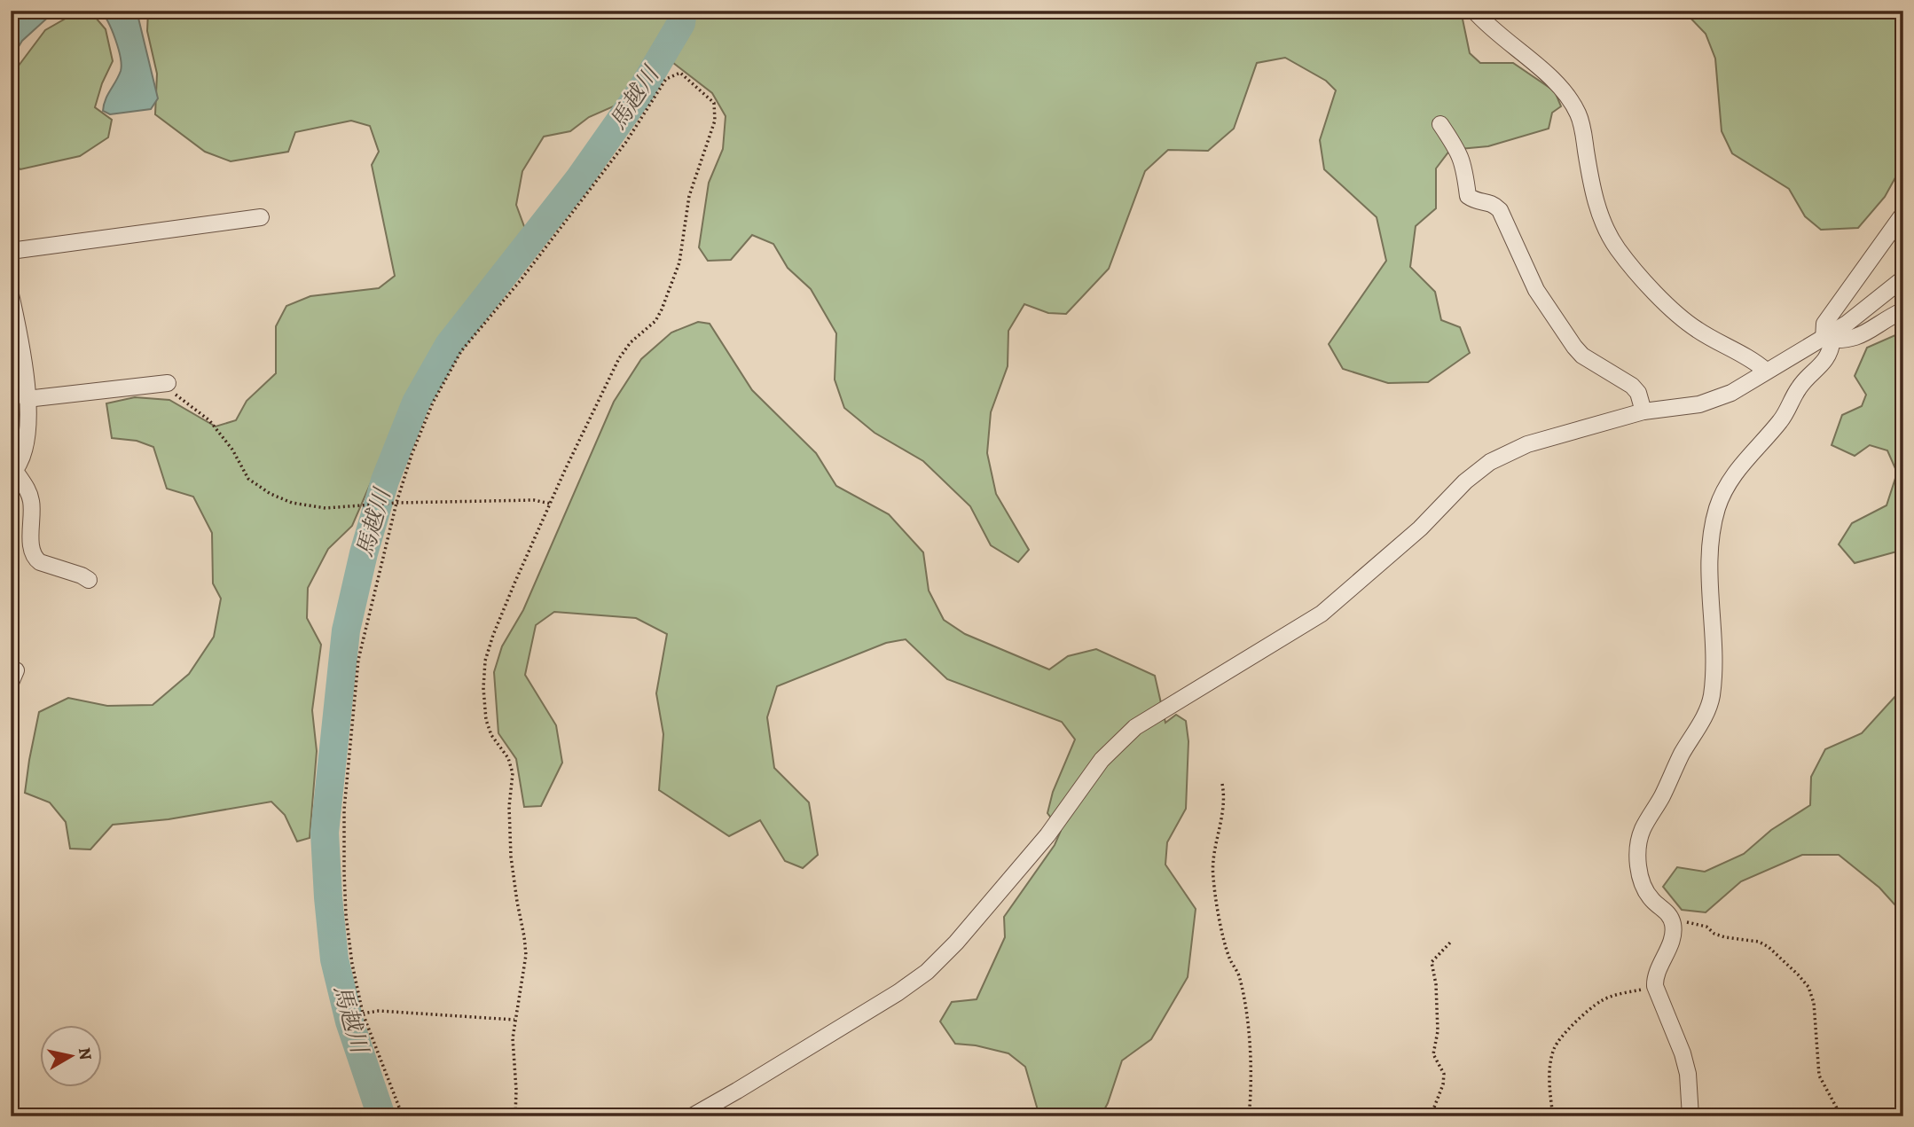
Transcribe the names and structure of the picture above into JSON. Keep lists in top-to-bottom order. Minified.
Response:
{"water":["馬越川"],"north":"right"}
